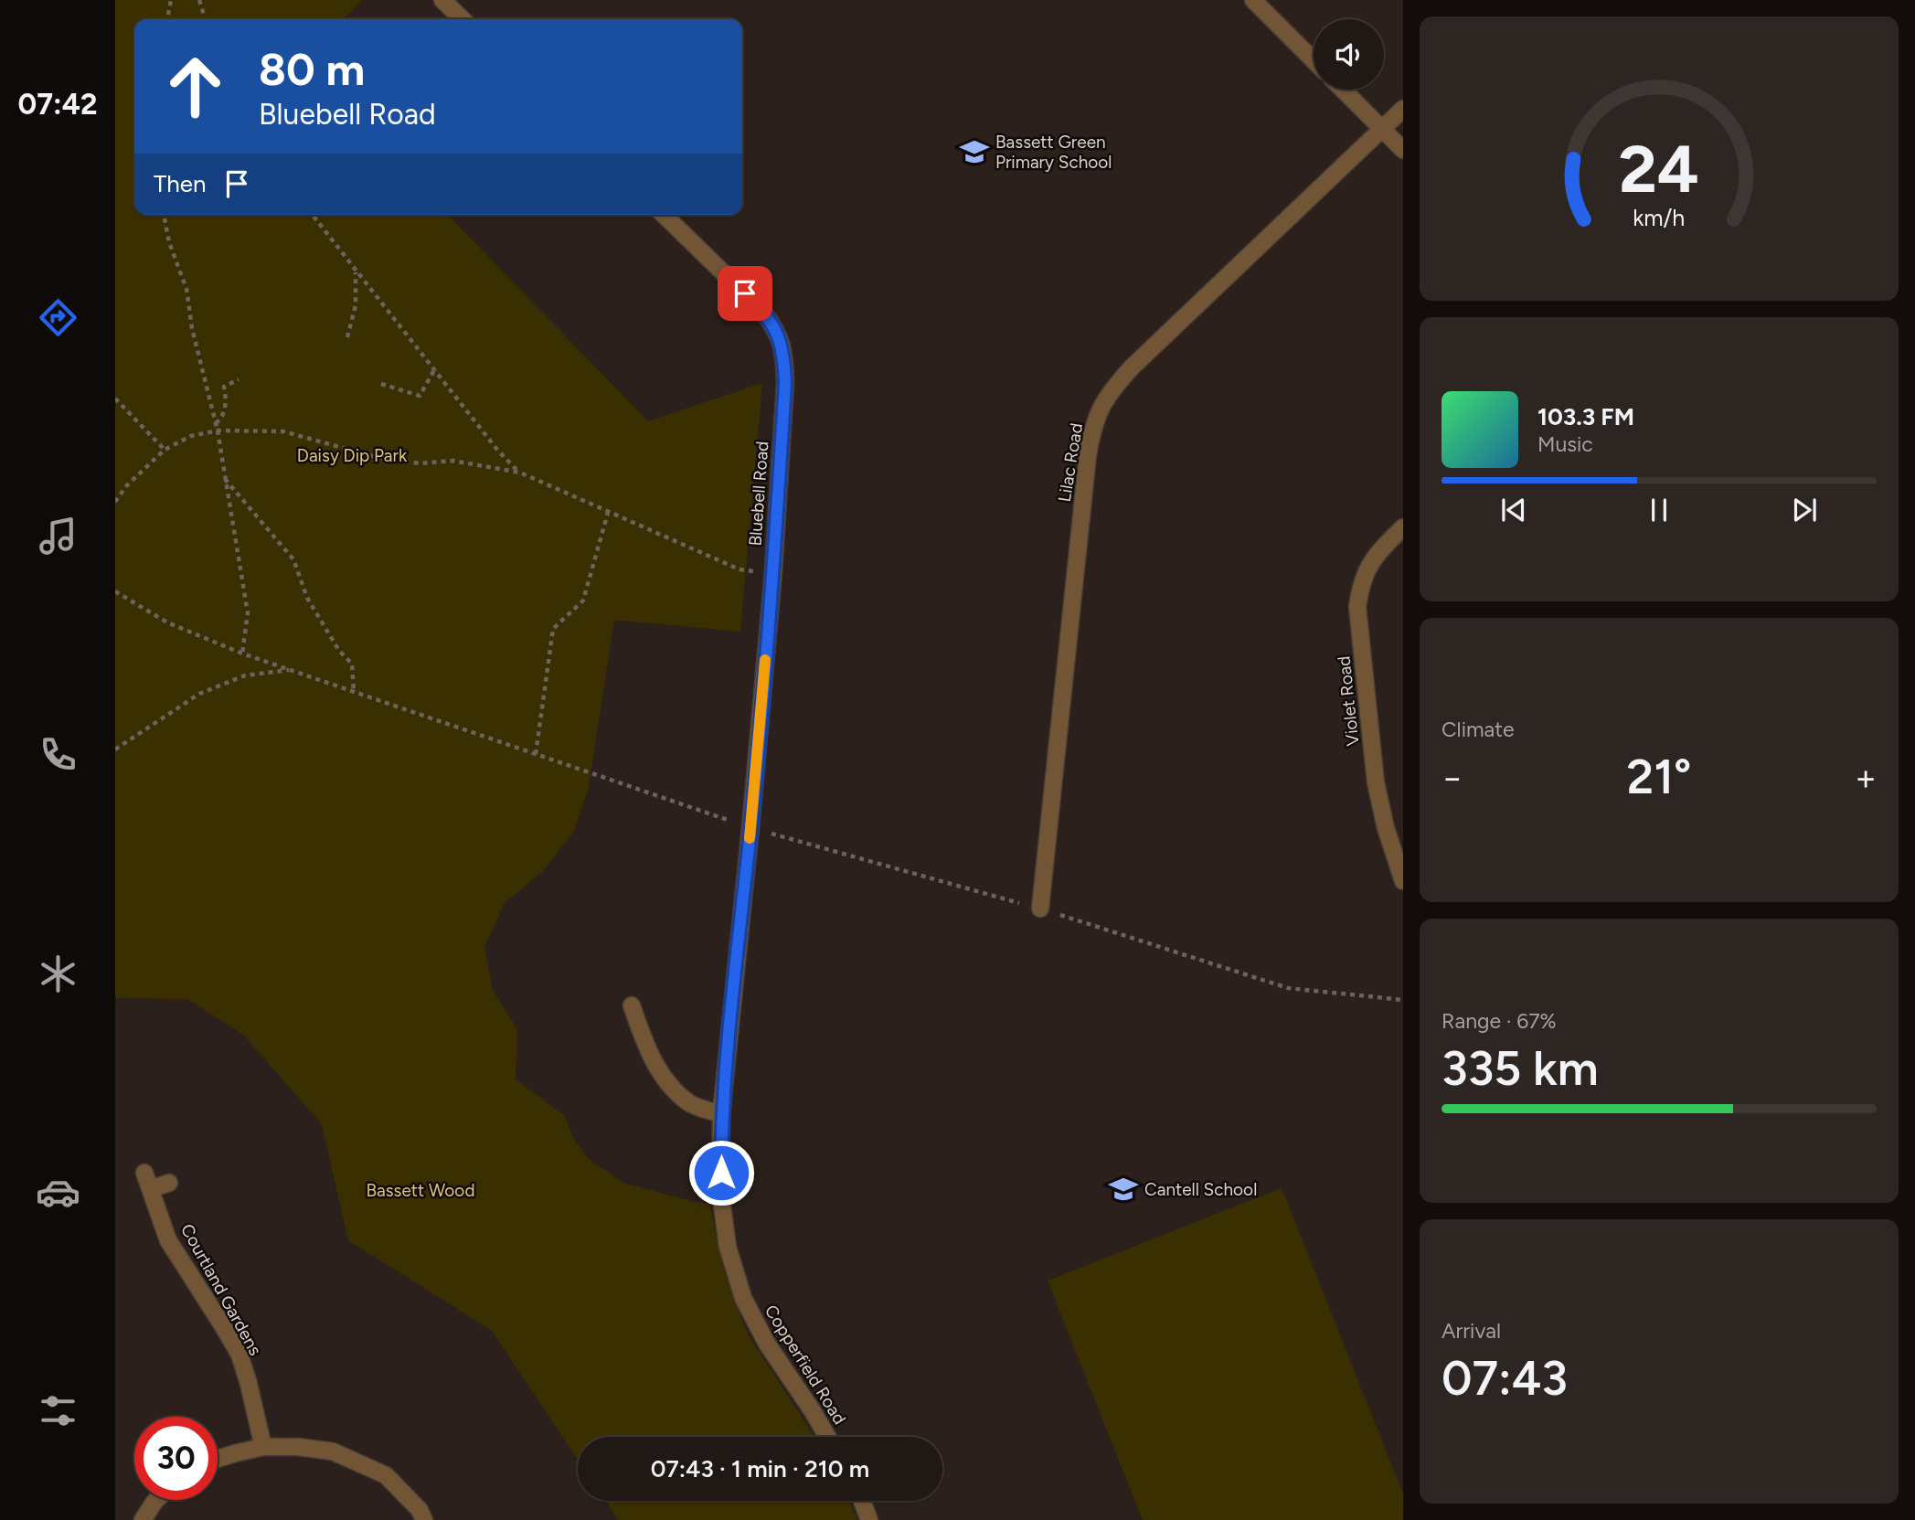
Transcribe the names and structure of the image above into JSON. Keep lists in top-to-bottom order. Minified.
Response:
{"streets":{"street":["Lilac Road","Bluebell Road","Violet Road","Courtland Gardens","Copperfield Road"]},"crossings":[["Bluebell Road","Copperfield Road"]],"parks":["Daisy Dip Park","Bassett Wood"],"places":{"school or university":["Bassett Green Primary School","Cantell School"]},"page":{"tabs":"07:42","turn":["80 m","Bluebell Road"],"then":"Then","song":["103.3 FM","Music"],"tile":["Climate",["Range · 67%","335 km"],["Arrival","07:43"]],"heat":["−","21°","+"],"limit":"30","trip":"07:43 · 1 min · 210 m","gauge":["24","km/h"]}}
